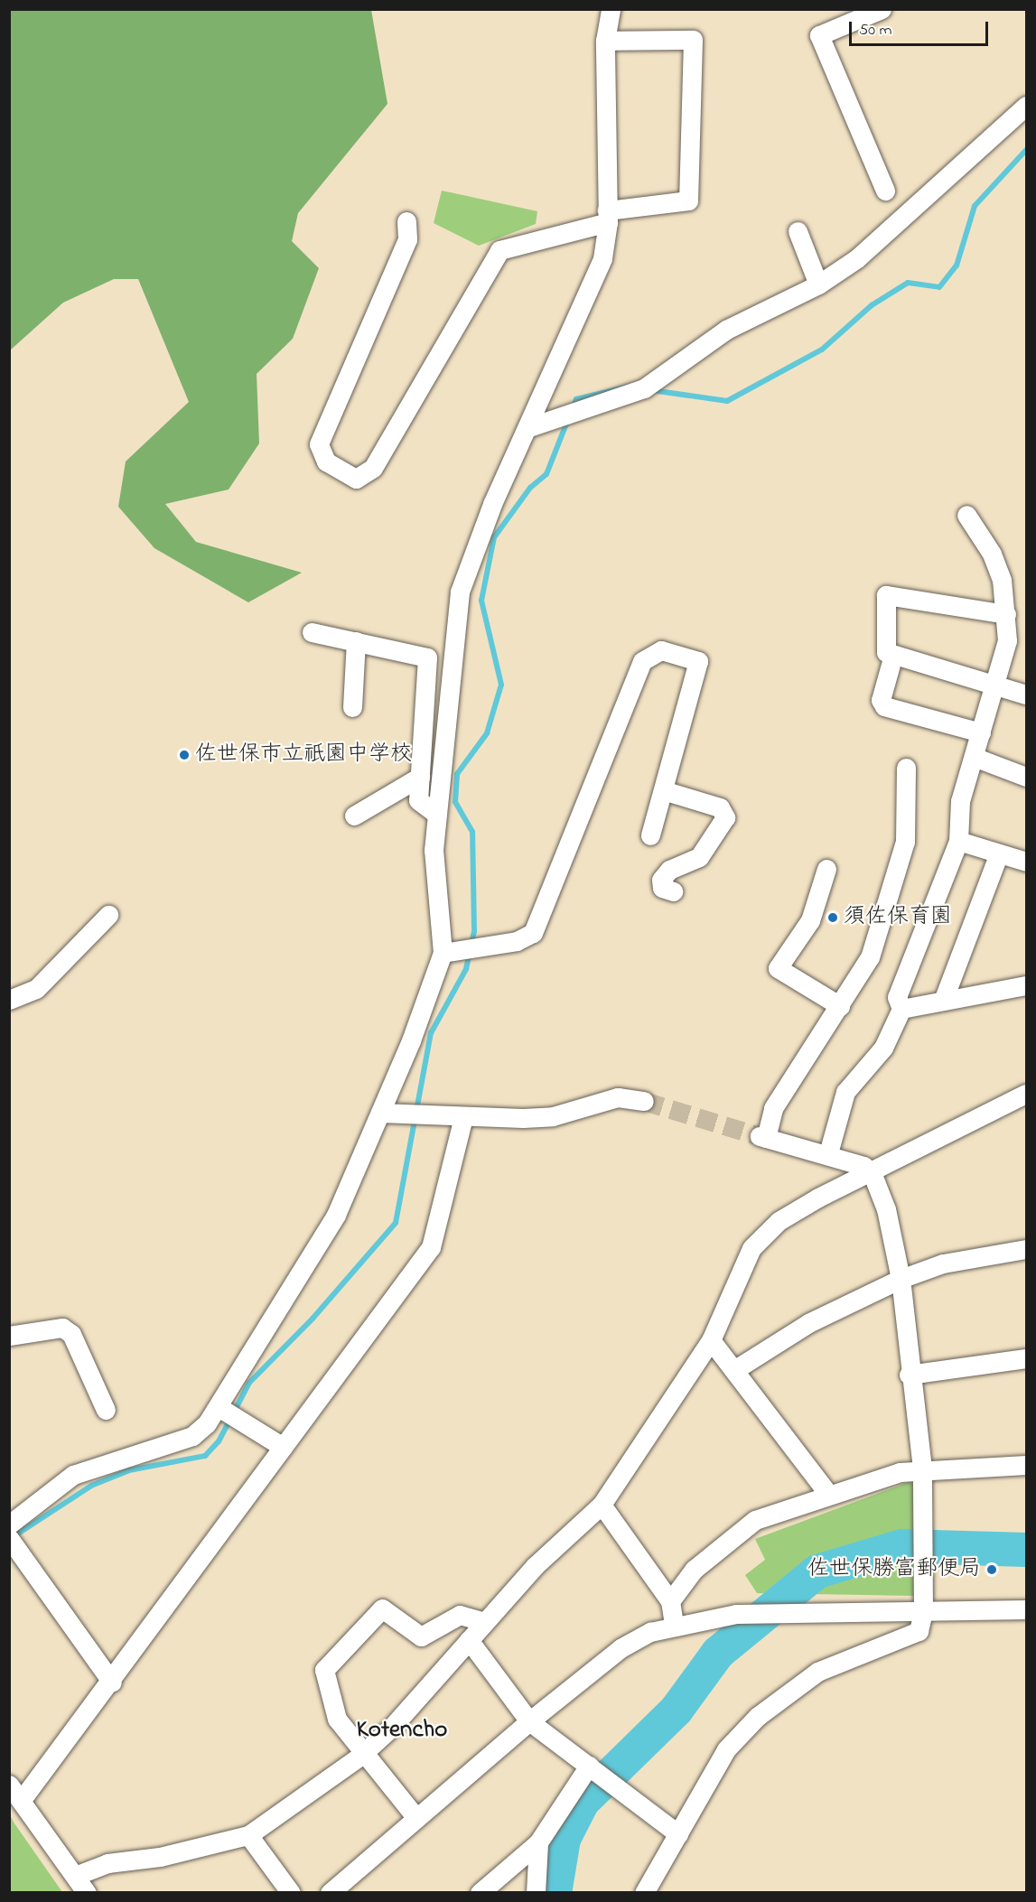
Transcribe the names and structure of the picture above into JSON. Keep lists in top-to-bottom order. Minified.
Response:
{"districts":["Kotencho"],"places":["佐世保市立祇園中学校","須佐保育園","佐世保勝富郵便局"],"scale_bar":"50 m"}
